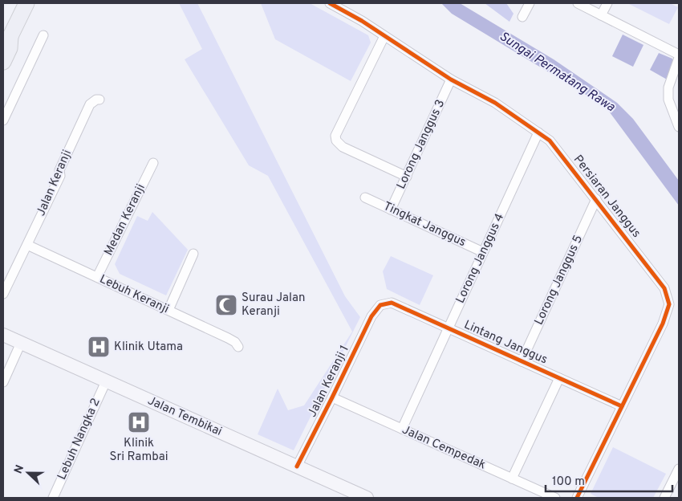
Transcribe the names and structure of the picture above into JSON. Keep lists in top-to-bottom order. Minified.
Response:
{"streets":{"street":["Lorong Janggus 3","Jalan Keranji","Persiaran Janggus","Medan Keranji","Tingkat Janggus","Lorong Janggus 4","Lorong Janggus 5","Lebuh Keranji","Lintang Janggus","Jalan Keranji 1","Jalan Tembikai","Lebuh Nangka 2","Jalan Cempedak"]},"crossings":[["Lorong Janggus 3","Persiaran Janggus"],["Lorong Janggus 3","Tingkat Janggus"],["Jalan Keranji","Lebuh Keranji"],["Persiaran Janggus","Lorong Janggus 4"],["Persiaran Janggus","Lorong Janggus 5"],["Persiaran Janggus","Lintang Janggus"],["Medan Keranji","Lebuh Keranji"],["Tingkat Janggus","Lorong Janggus 4"],["Lorong Janggus 4","Lintang Janggus"],["Lorong Janggus 4","Jalan Cempedak"],["Lorong Janggus 5","Lintang Janggus"],["Lintang Janggus","Jalan Keranji 1"],["Jalan Keranji 1","Jalan Tembikai"],["Jalan Keranji 1","Jalan Cempedak"],["Jalan Tembikai","Lebuh Nangka 2"]],"water":["Sungai Permatang Rawa"],"places":{"mosque":["Surau Jalan Keranji"],"hospital":["Klinik Utama","Klinik Sri Rambai"]},"scale_bar":"100 m","north":"left"}
